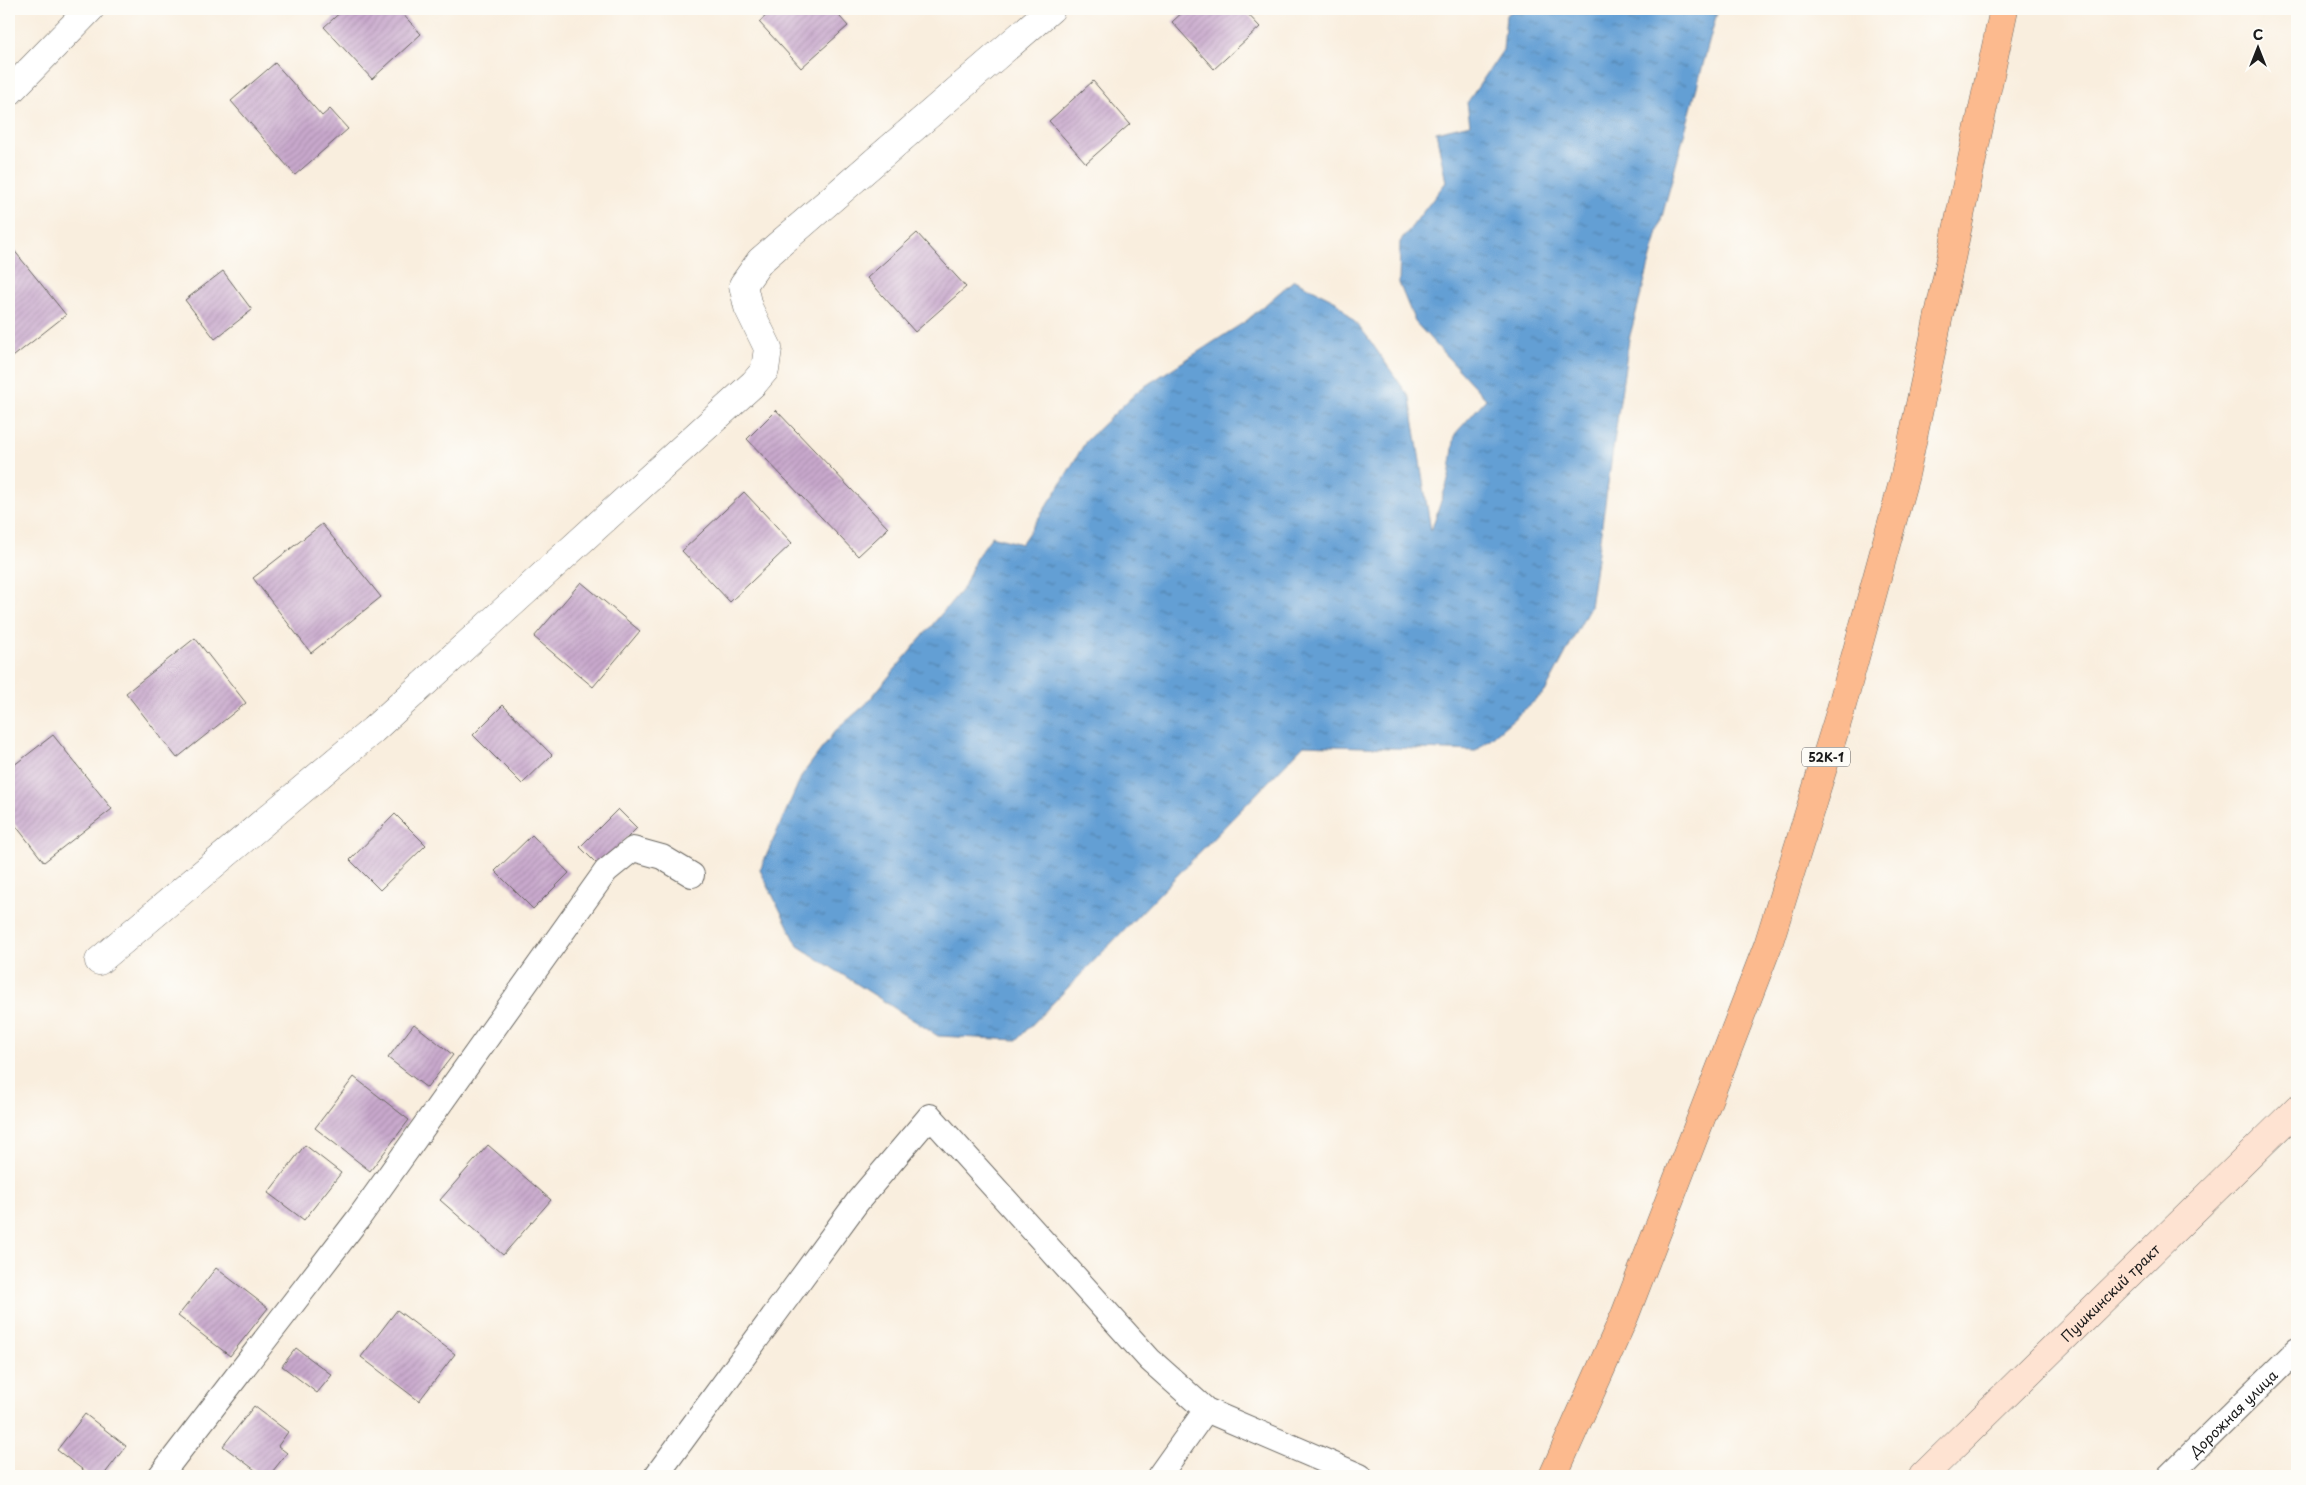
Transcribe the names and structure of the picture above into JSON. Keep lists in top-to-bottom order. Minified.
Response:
{"streets":{"main road":["52К-1","Пушкинский тракт"],"lane":["Дорожная улица"]},"north":"top"}
